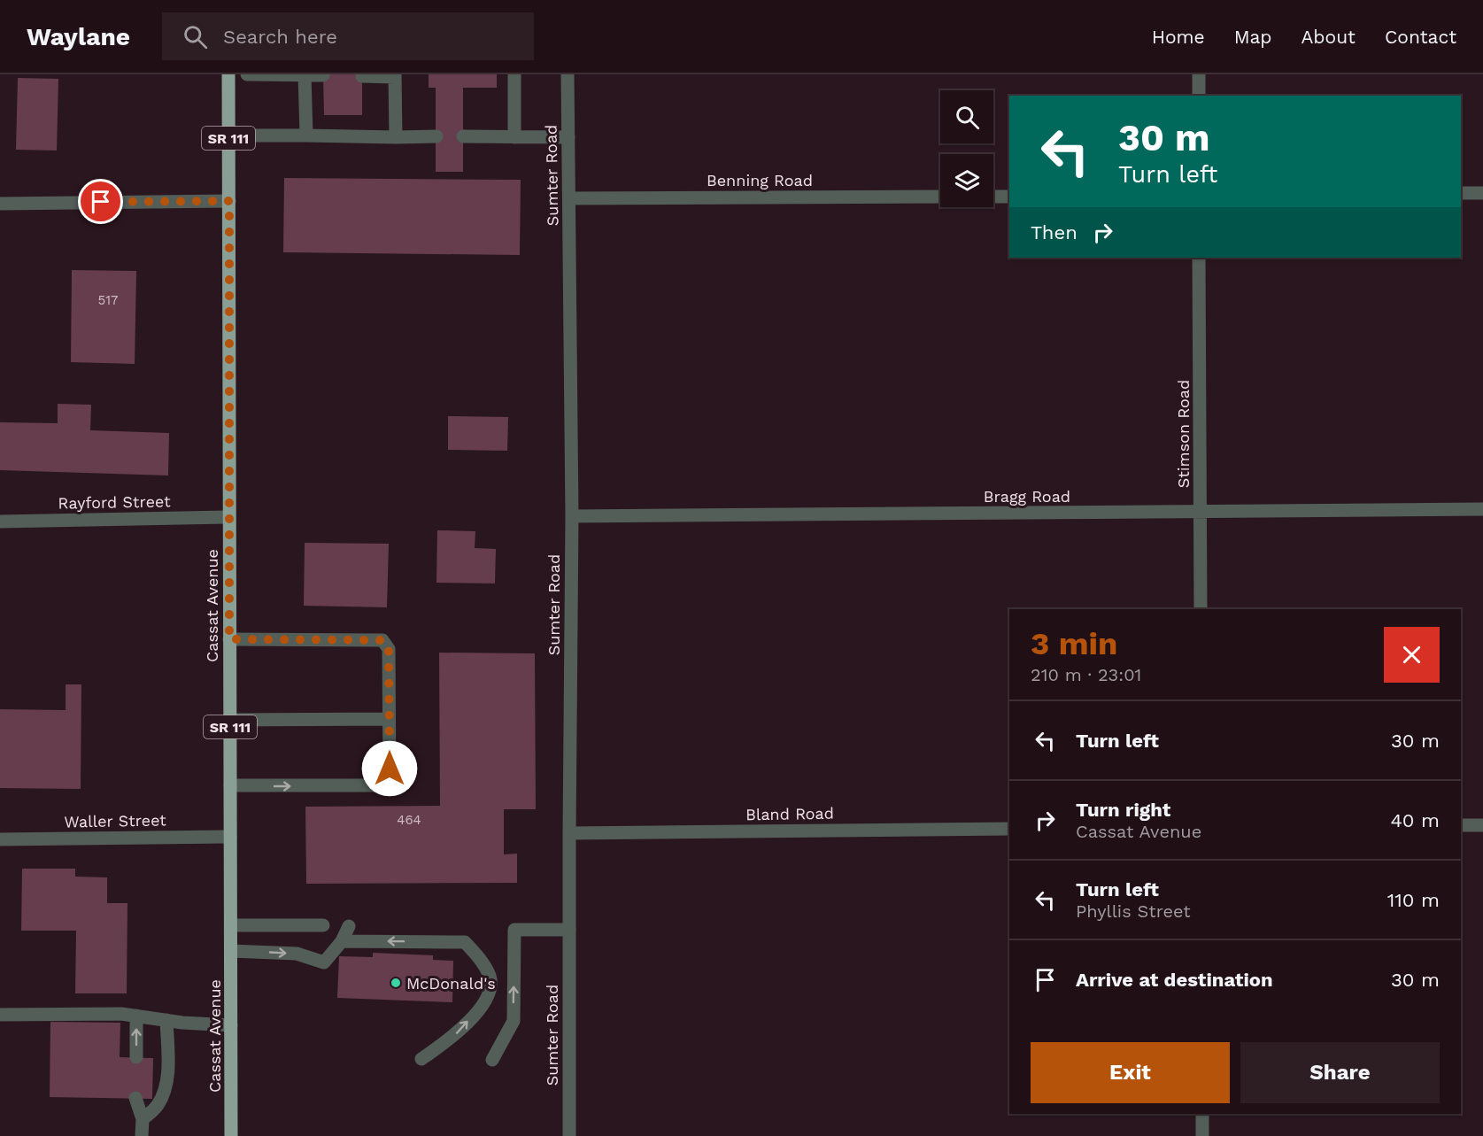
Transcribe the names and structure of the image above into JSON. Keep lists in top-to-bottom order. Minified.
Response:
{"streets":{"main road":["SR 111","Cassat Avenue"],"street":["Sumter Road","Benning Road","Stimson Road","Bragg Road","Rayford Street","Bland Road","Waller Street"]},"crossings":[["Sumter Road","Benning Road"],["Sumter Road","Bragg Road"],["Sumter Road","Bland Road"],["Stimson Road","Bragg Road"],["Rayford Street","Cassat Avenue"],["Cassat Avenue","Waller Street"]],"places":["McDonald's"],"house_numbers":["517","464"],"page":{"header":"Waylane","search":"Search here","nav":["Home","Map","About","Contact"],"turn":["30 m","Turn left"],"then":"Then","heading":["3 min","210 m · 23:01"],"list":[{"name":"Turn left","value":"30 m"},{"name":"Turn right","note":"Cassat Avenue","value":"40 m"},{"name":"Turn left","note":"Phyllis Street","value":"110 m"},{"name":"Arrive at destination","value":"30 m"}],"buttons":["Exit","Share"]}}
